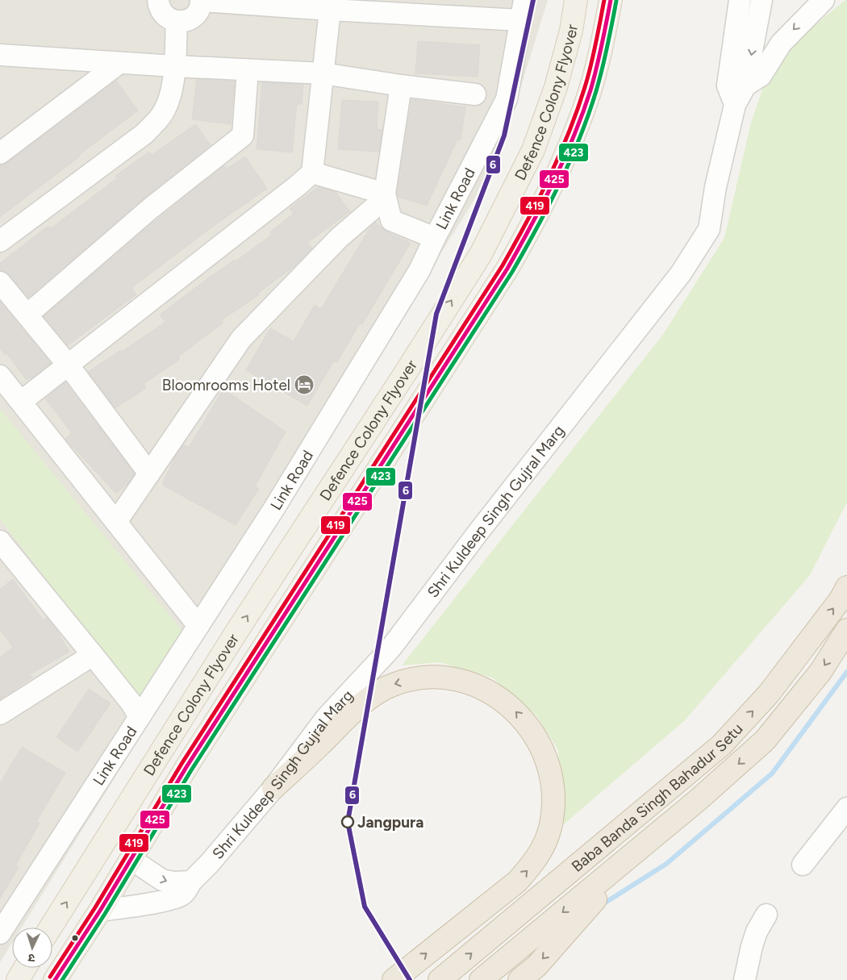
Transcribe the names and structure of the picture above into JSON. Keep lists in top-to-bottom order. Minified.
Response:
{"streets":{"highway":["Baba Banda Singh Bahadur Setu"],"main road":["Defence Colony Flyover"],"street":["Link Road","Shri Kuldeep Singh Gujral Marg"]},"crossings":[["Defence Colony Flyover","Shri Kuldeep Singh Gujral Marg"]],"places":{"hotel":["Bloomrooms Hotel"],"other":["Jangpura"]},"lines":["transit line 6","transit line 425","transit line 419","transit line 423"],"north":"bottom"}
